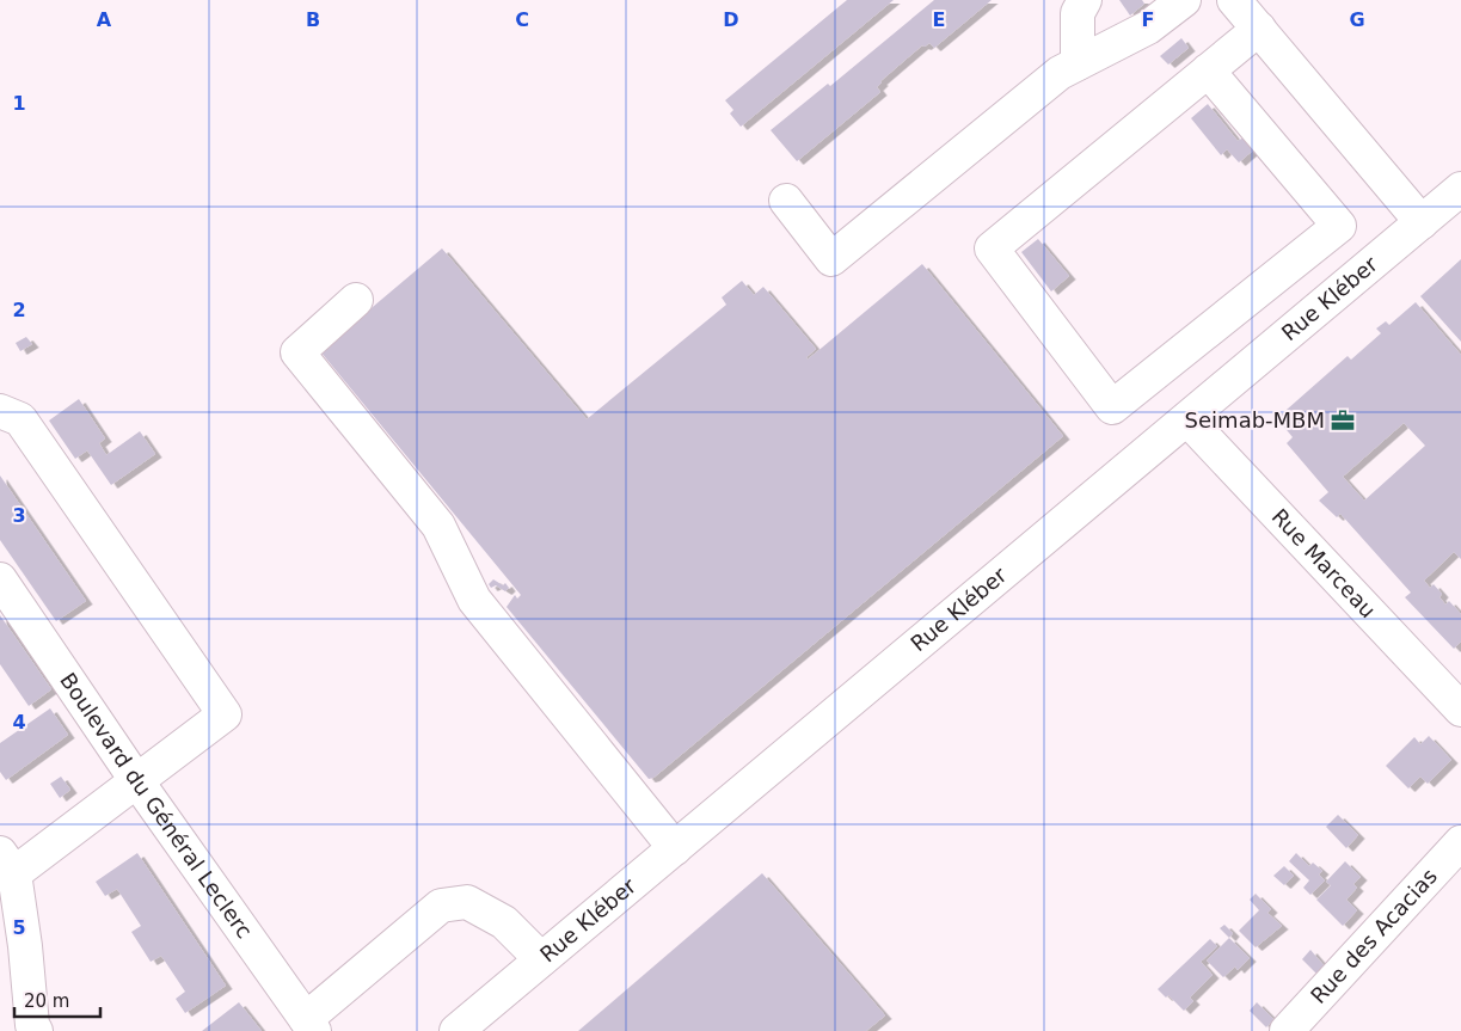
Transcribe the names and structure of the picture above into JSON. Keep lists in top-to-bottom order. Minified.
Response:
{"streets":{"street":["Rue Kléber","Rue Marceau","Boulevard du Général Leclerc","Rue des Acacias"]},"crossings":[["Rue Kléber","Rue Marceau"]],"places":{"office":["Seimab-MBM"]},"scale_bar":"20 m","grid":{"columns":["A","B","C","D","E","F","G"],"rows":["1","2","3","4","5"]}}
